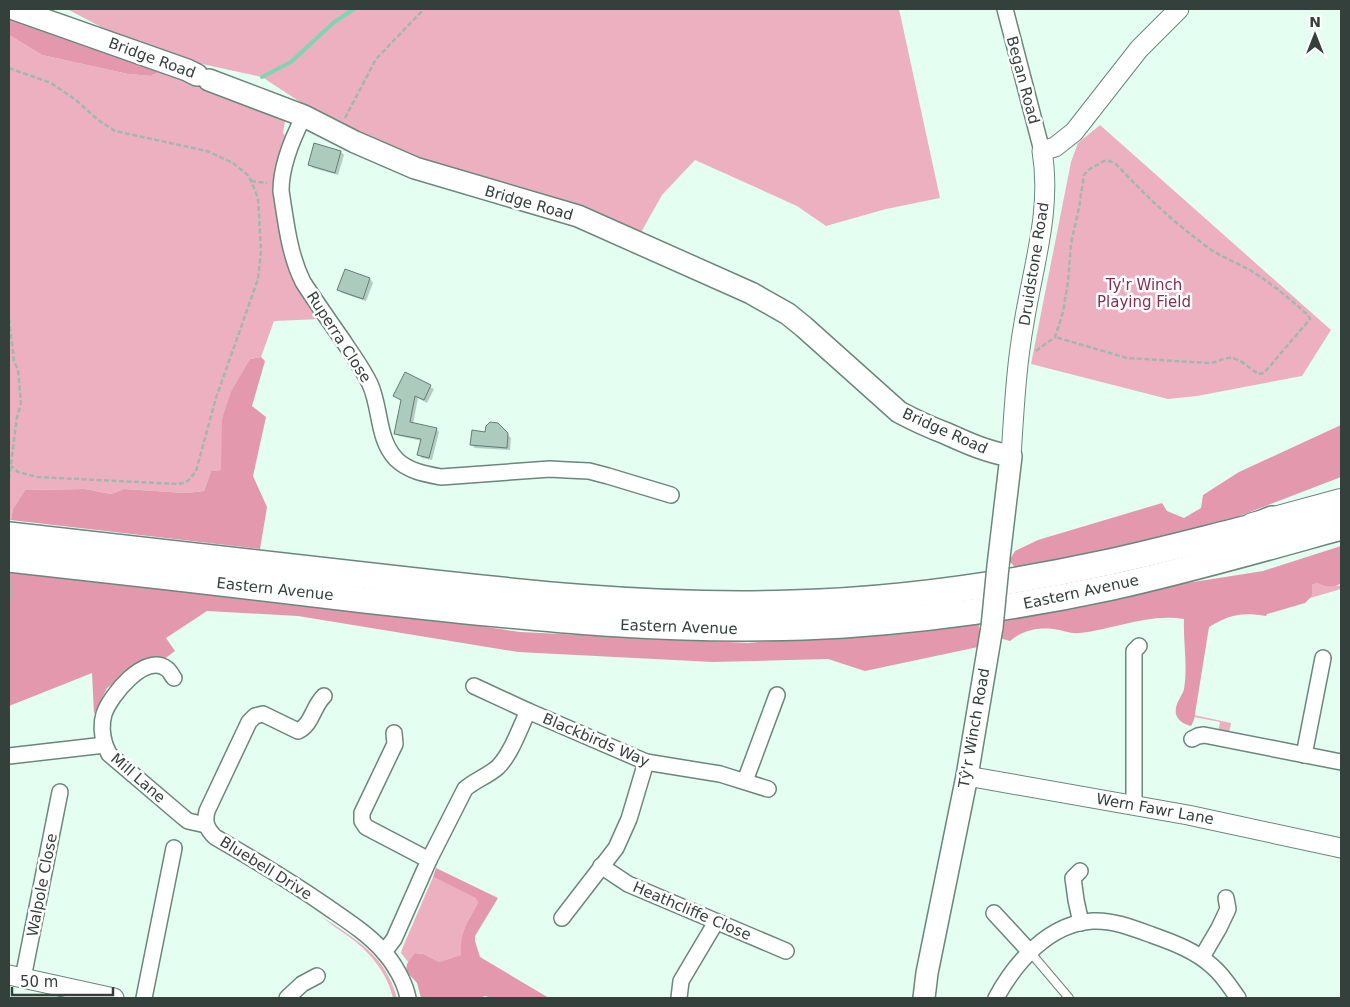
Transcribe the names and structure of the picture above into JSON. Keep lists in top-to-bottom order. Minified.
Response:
{"streets":{"highway":["Eastern Avenue"],"main road":["Bridge Road","Tŷ'r Winch Road"],"street":["Began Road","Druidstone Road","Ruperra Close","Blackbirds Way","Mill Lane","Wern Fawr Lane","Bluebell Drive","Walpole Close","Heathcliffe Close"]},"crossings":[["Bridge Road","Druidstone Road"],["Bridge Road","Ruperra Close"],["Bridge Road","Tŷ'r Winch Road"],["Began Road","Druidstone Road"],["Druidstone Road","Tŷ'r Winch Road"],["Tŷ'r Winch Road","Wern Fawr Lane"],["Blackbirds Way","Bluebell Drive"],["Mill Lane","Bluebell Drive"]],"parks":["Ty'r Winch Playing Field"],"scale_bar":"50 m","north":"top"}
